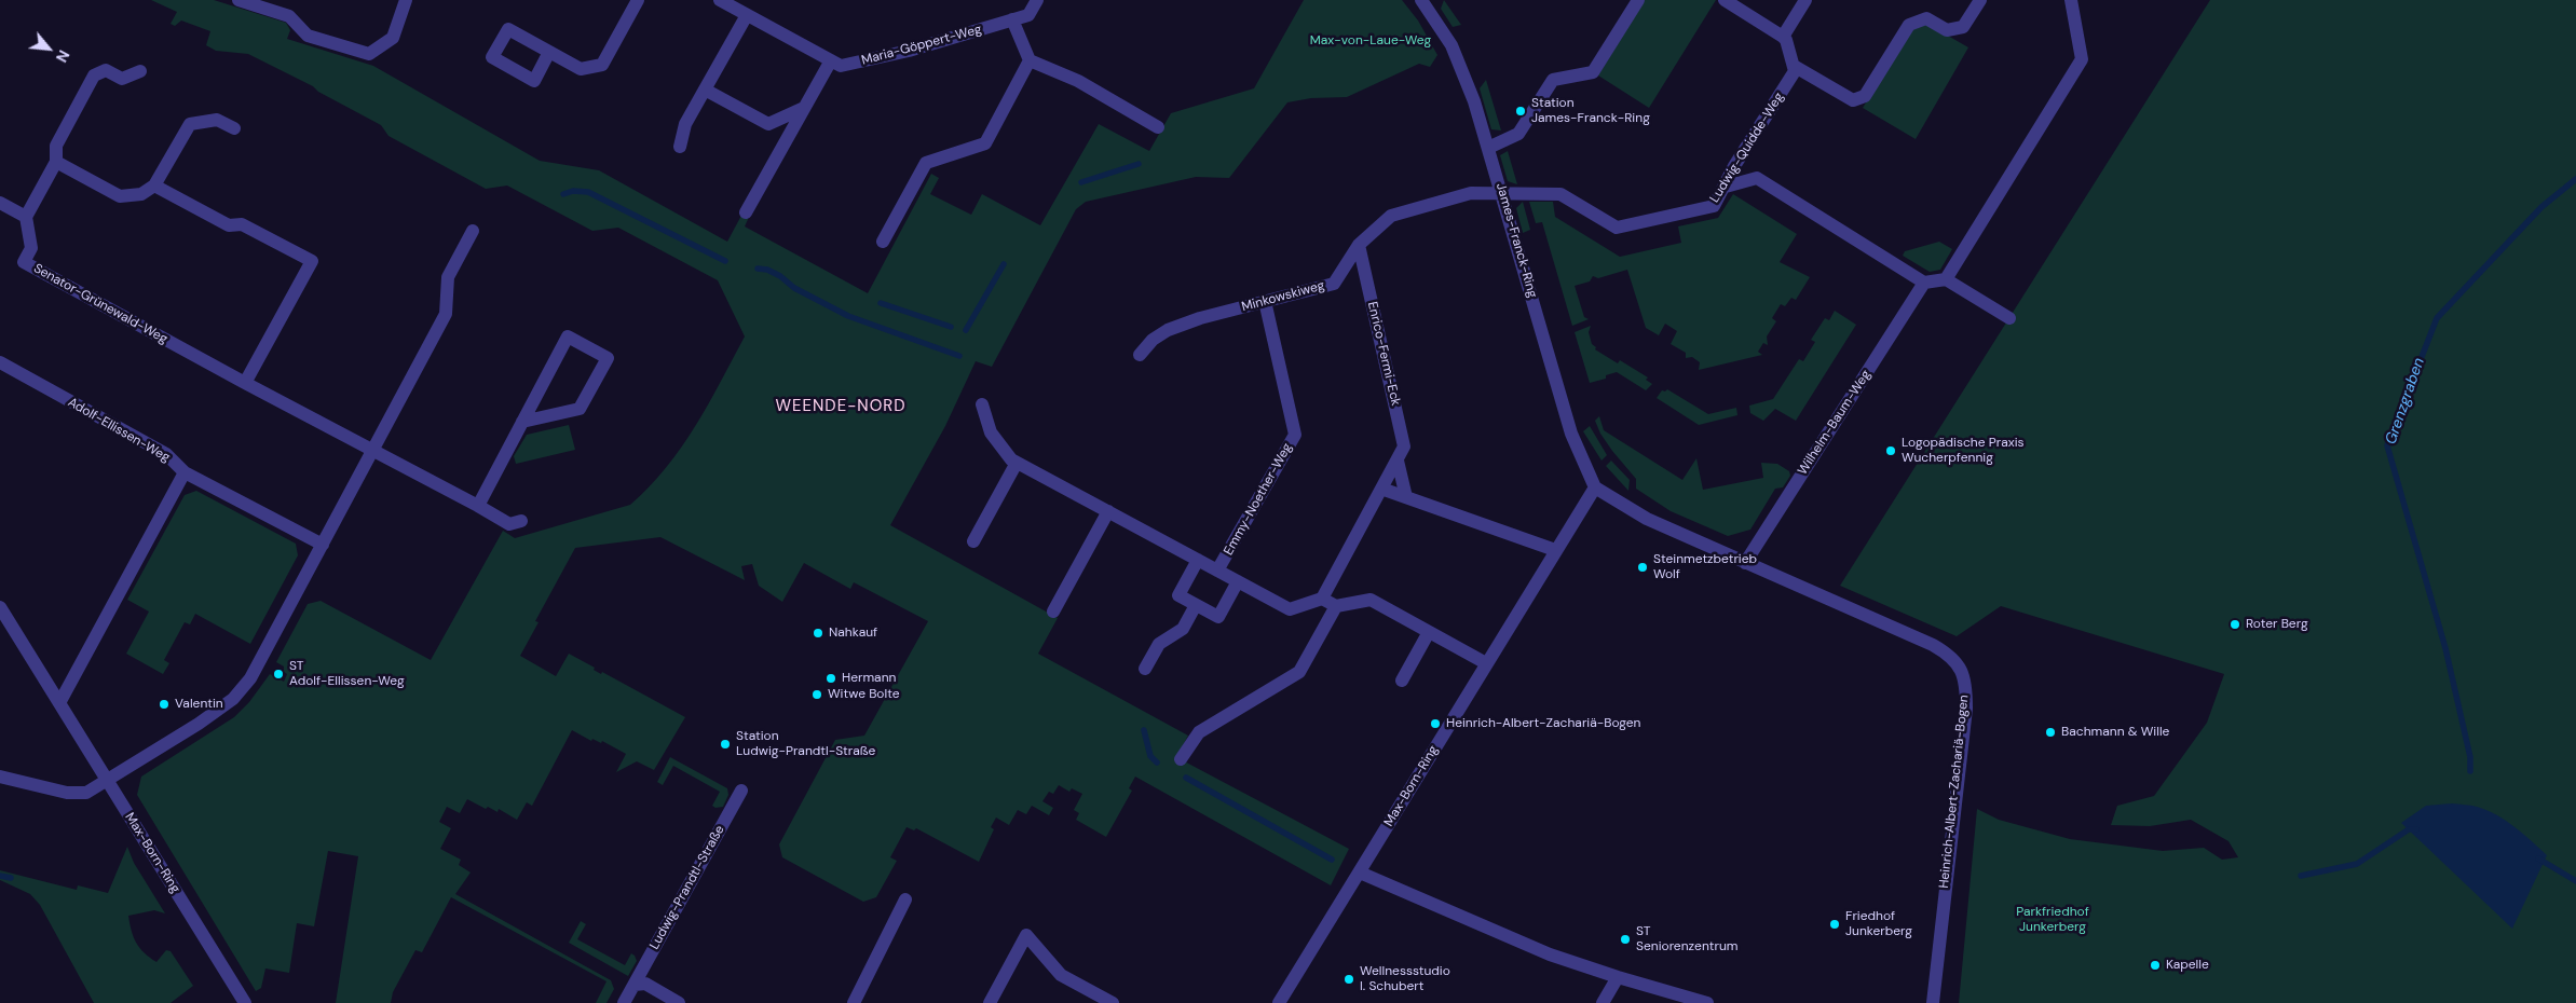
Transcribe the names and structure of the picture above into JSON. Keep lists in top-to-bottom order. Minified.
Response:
{"streets":{"street":["Maria-Göppert-Weg","Ludwig-Quidde-Weg","James-Franck-Ring","Minkowskiweg","Senator-Grünewald-Weg","Enrico-Fermi-Eck","Wilhelm-Baum-Weg","Adolf-Ellissen-Weg","Emmy-Noether-Weg","Max-Born-Ring","Heinrich-Albert-Zachariä-Bogen","Ludwig-Prandtl-Straße"]},"crossings":[["Ludwig-Quidde-Weg","James-Franck-Ring"],["Ludwig-Quidde-Weg","Minkowskiweg"],["James-Franck-Ring","Minkowskiweg"],["James-Franck-Ring","Max-Born-Ring"],["James-Franck-Ring","Heinrich-Albert-Zachariä-Bogen"],["Minkowskiweg","Enrico-Fermi-Eck"],["Minkowskiweg","Emmy-Noether-Weg"],["Wilhelm-Baum-Weg","Heinrich-Albert-Zachariä-Bogen"],["Max-Born-Ring","Heinrich-Albert-Zachariä-Bogen"]],"districts":["WEENDE-NORD"],"water":["Grenzgraben"],"parks":["Max-von-Laue-Weg","Parkfriedhof Junkerberg"],"places":["Station James-Franck-Ring","Logopädische Praxis Wucherpfennig","Steinmetzbetrieb Wolf","Roter Berg","Nahkauf","ST Adolf-Ellissen-Weg","Hermann","Witwe Bolte","Valentin","Heinrich-Albert-Zachariä-Bogen","Bachmann & Wille","Station Ludwig-Prandtl-Straße","Friedhof Junkerberg","ST Seniorenzentrum","Kapelle","Wellnessstudio I. Schubert"],"north":"bottom right"}
